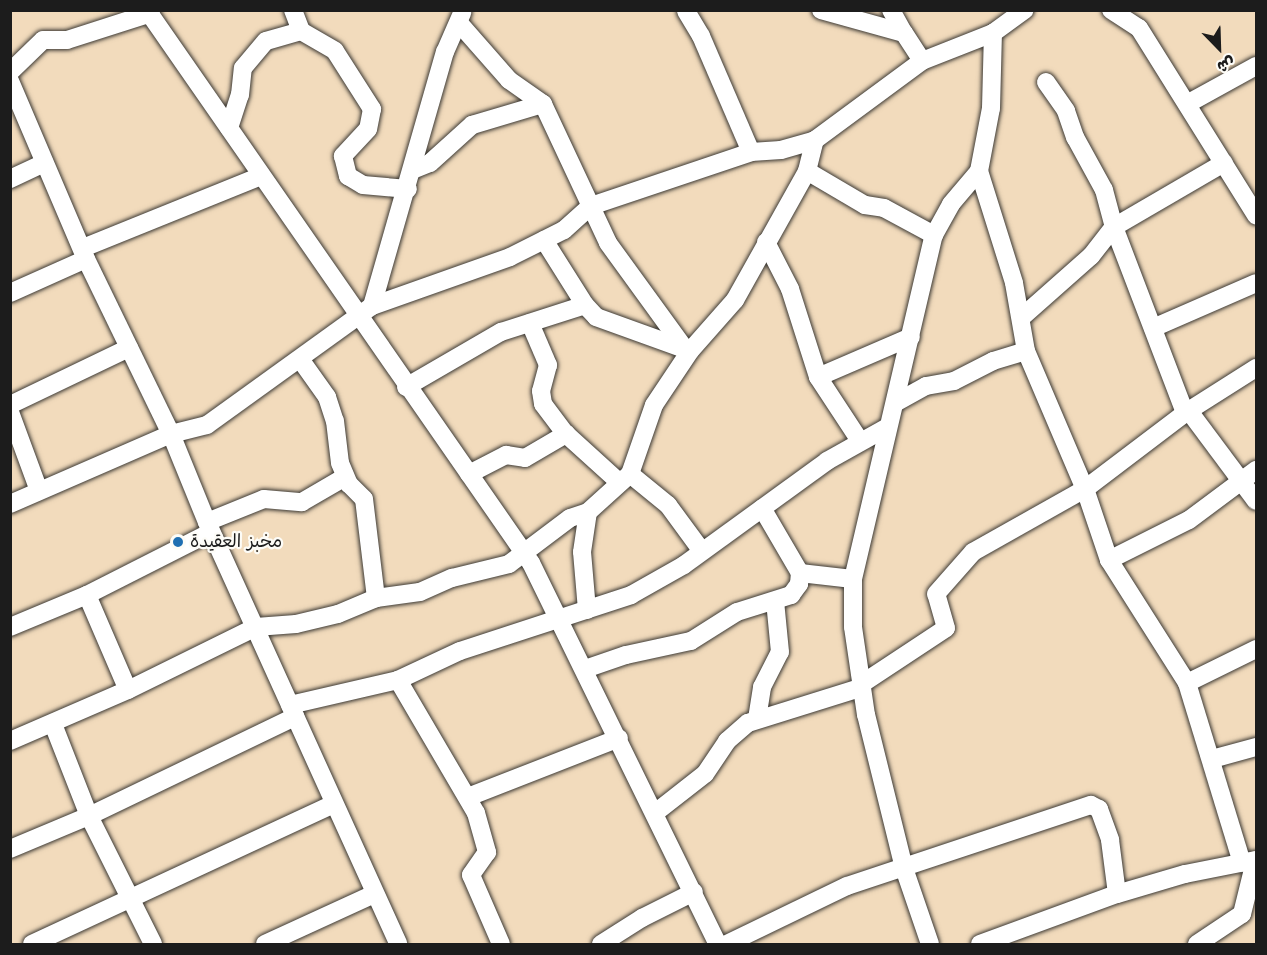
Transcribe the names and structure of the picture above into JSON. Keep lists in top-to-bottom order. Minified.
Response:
{"places":["مخبز العقيدة"],"north":"bottom right"}
